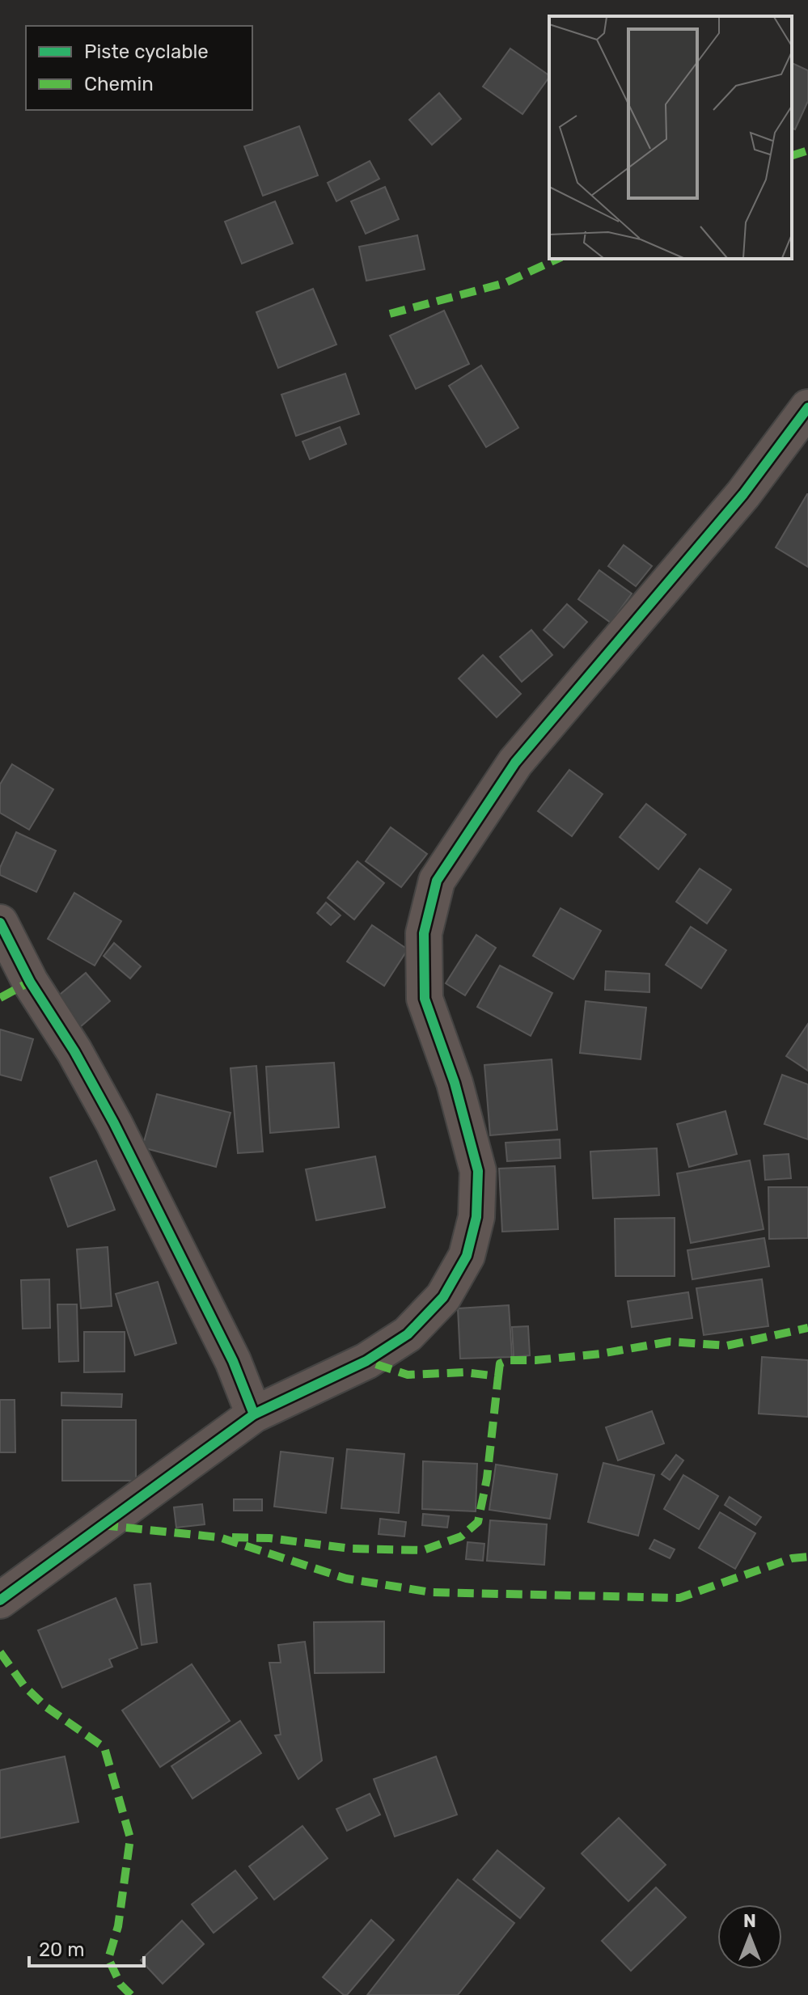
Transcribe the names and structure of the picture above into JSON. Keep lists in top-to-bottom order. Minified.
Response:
{"legend":["Piste cyclable","Chemin"],"scale_bar":"20 m","north":"top"}
